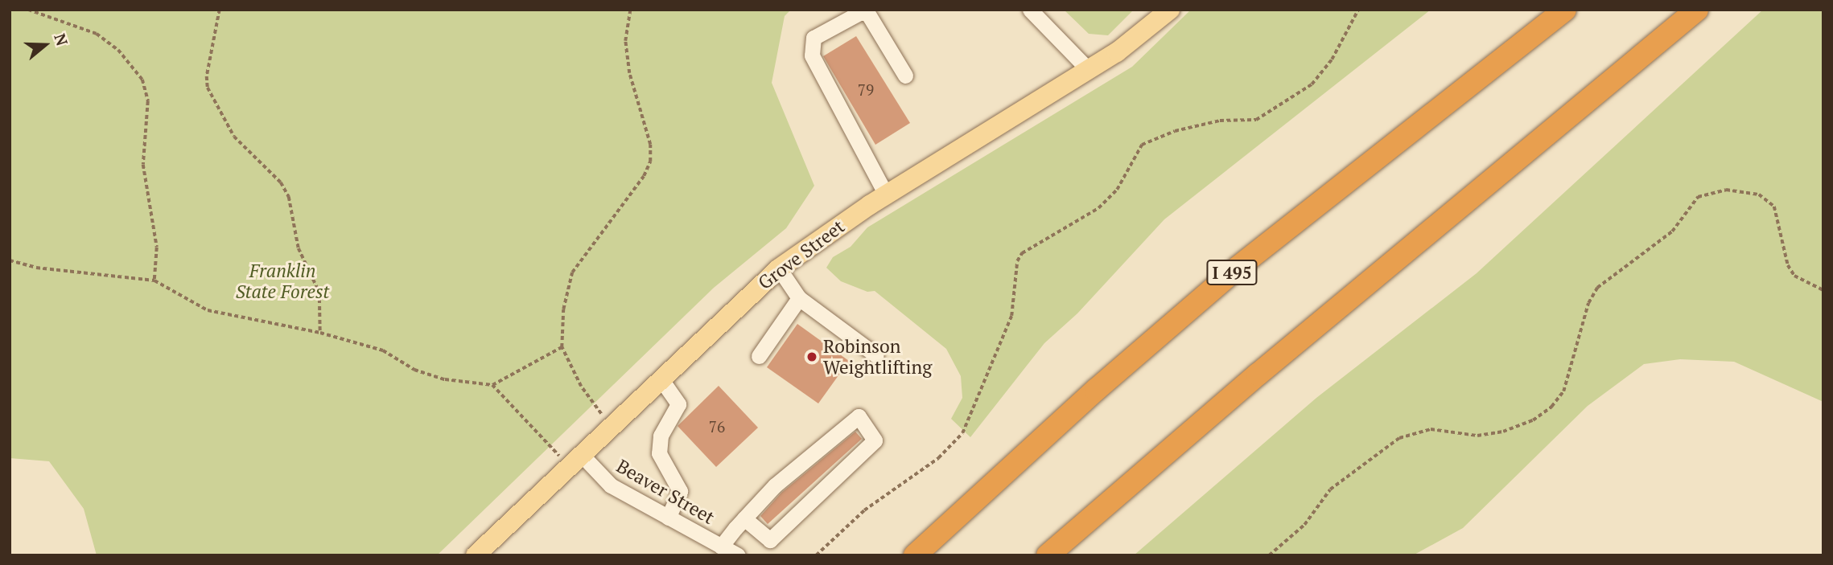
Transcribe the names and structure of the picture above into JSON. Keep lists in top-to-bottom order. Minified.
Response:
{"streets":{"highway":["I 495"],"main road":["Grove Street"],"street":["Beaver Street"]},"crossings":[["Grove Street","Beaver Street"]],"parks":["Franklin State Forest"],"places":["Robinson Weightlifting"],"house_numbers":["79","76"],"north":"right"}
